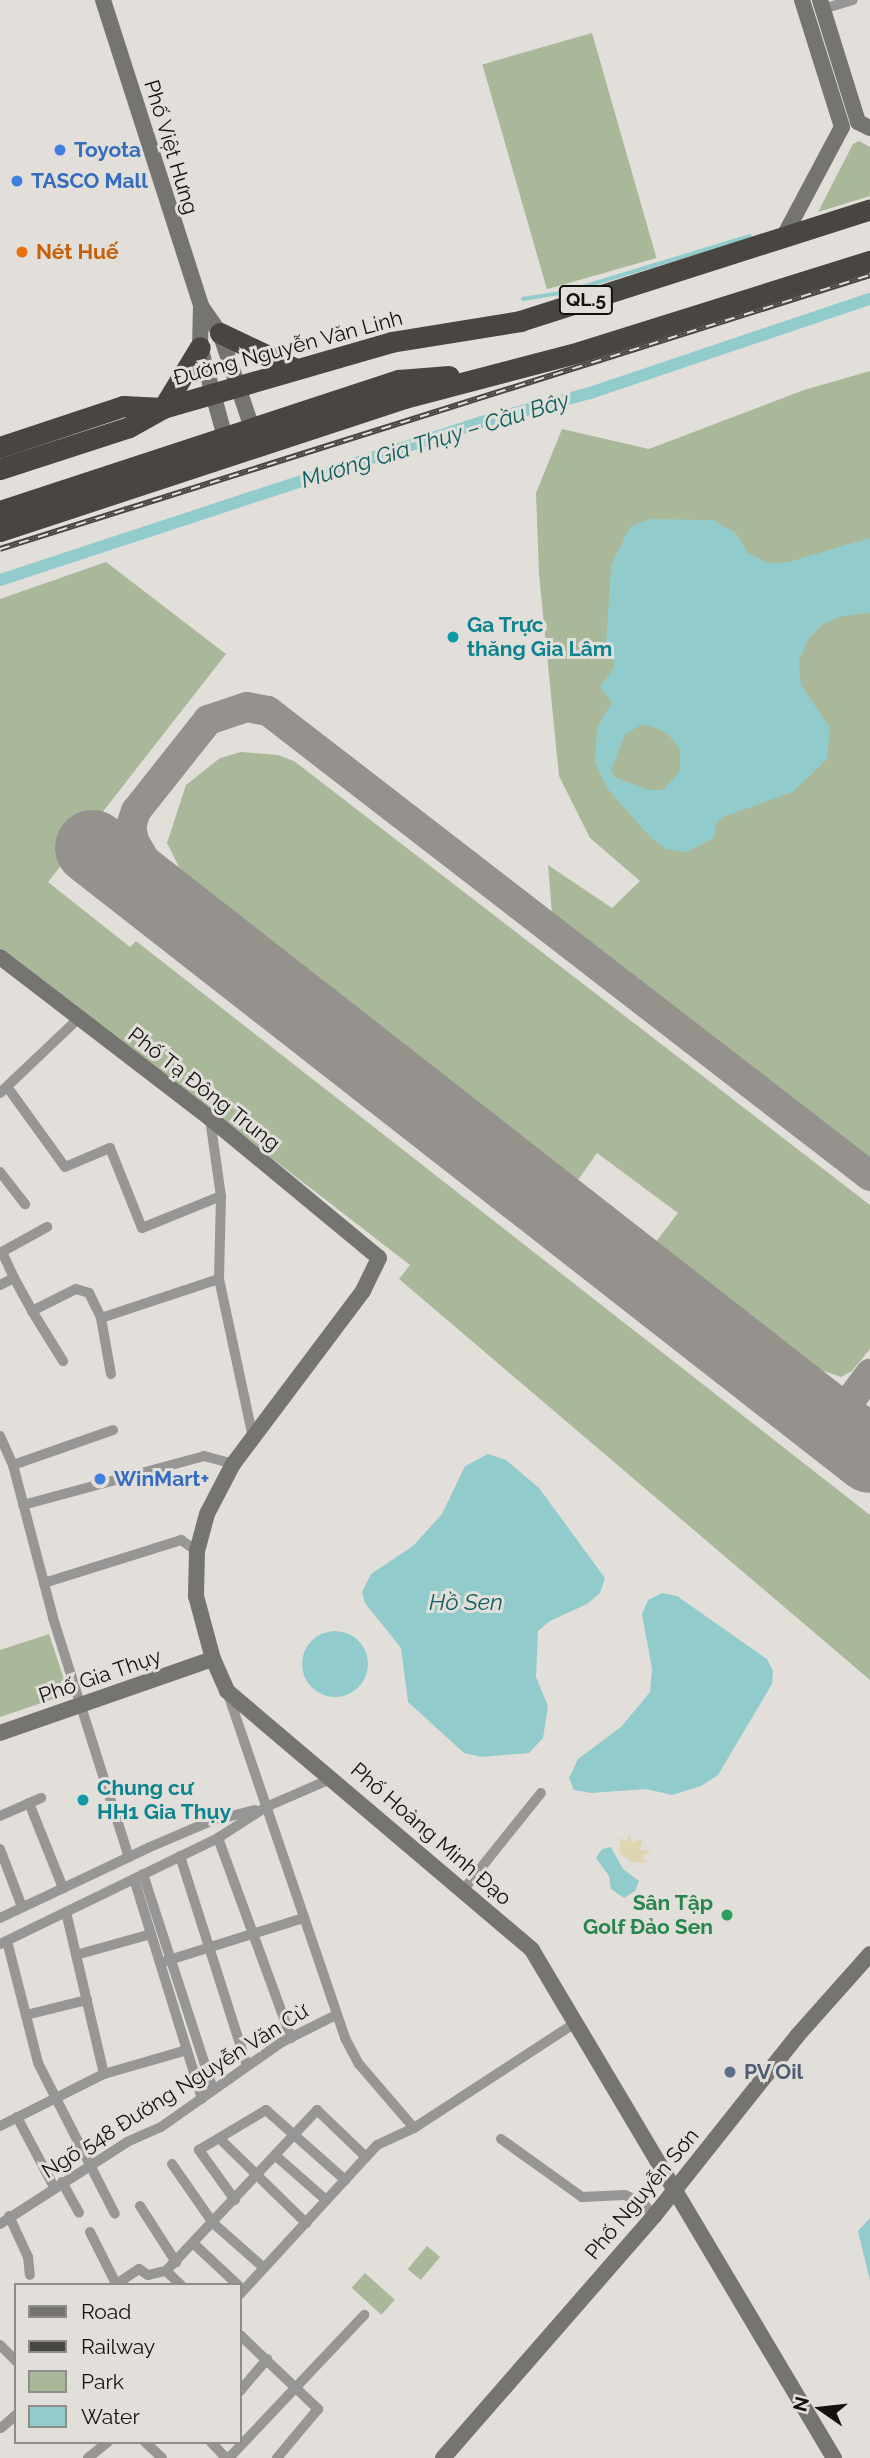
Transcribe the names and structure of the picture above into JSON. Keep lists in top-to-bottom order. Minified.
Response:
{"streets":{"highway":["QL.5","Đường Nguyễn Văn Linh"],"street":["Phố Việt Hưng","Phố Tạ Đông Trung","Phố Gia Thụy","Phố Hoàng Minh Đạo","Ngõ 548 Đường Nguyễn Văn Cừ","Phố Nguyễn Sơn"]},"crossings":[["Phố Việt Hưng","QL.5"],["Phố Việt Hưng","Đường Nguyễn Văn Linh"],["Phố Tạ Đông Trung","Phố Hoàng Minh Đạo"],["Phố Gia Thụy","Phố Hoàng Minh Đạo"],["Phố Hoàng Minh Đạo","Phố Nguyễn Sơn"]],"water":["Mương Gia Thụy – Cầu Bây","Hồ Sen"],"places":["Toyota","TASCO Mall","Nét Huế","Ga Trực thăng Gia Lâm","WinMart+","Chung cư HH1 Gia Thụy","Sân Tập Golf Đảo Sen","PV Oil"],"legend":["Road","Railway","Park","Water"],"north":"left"}
